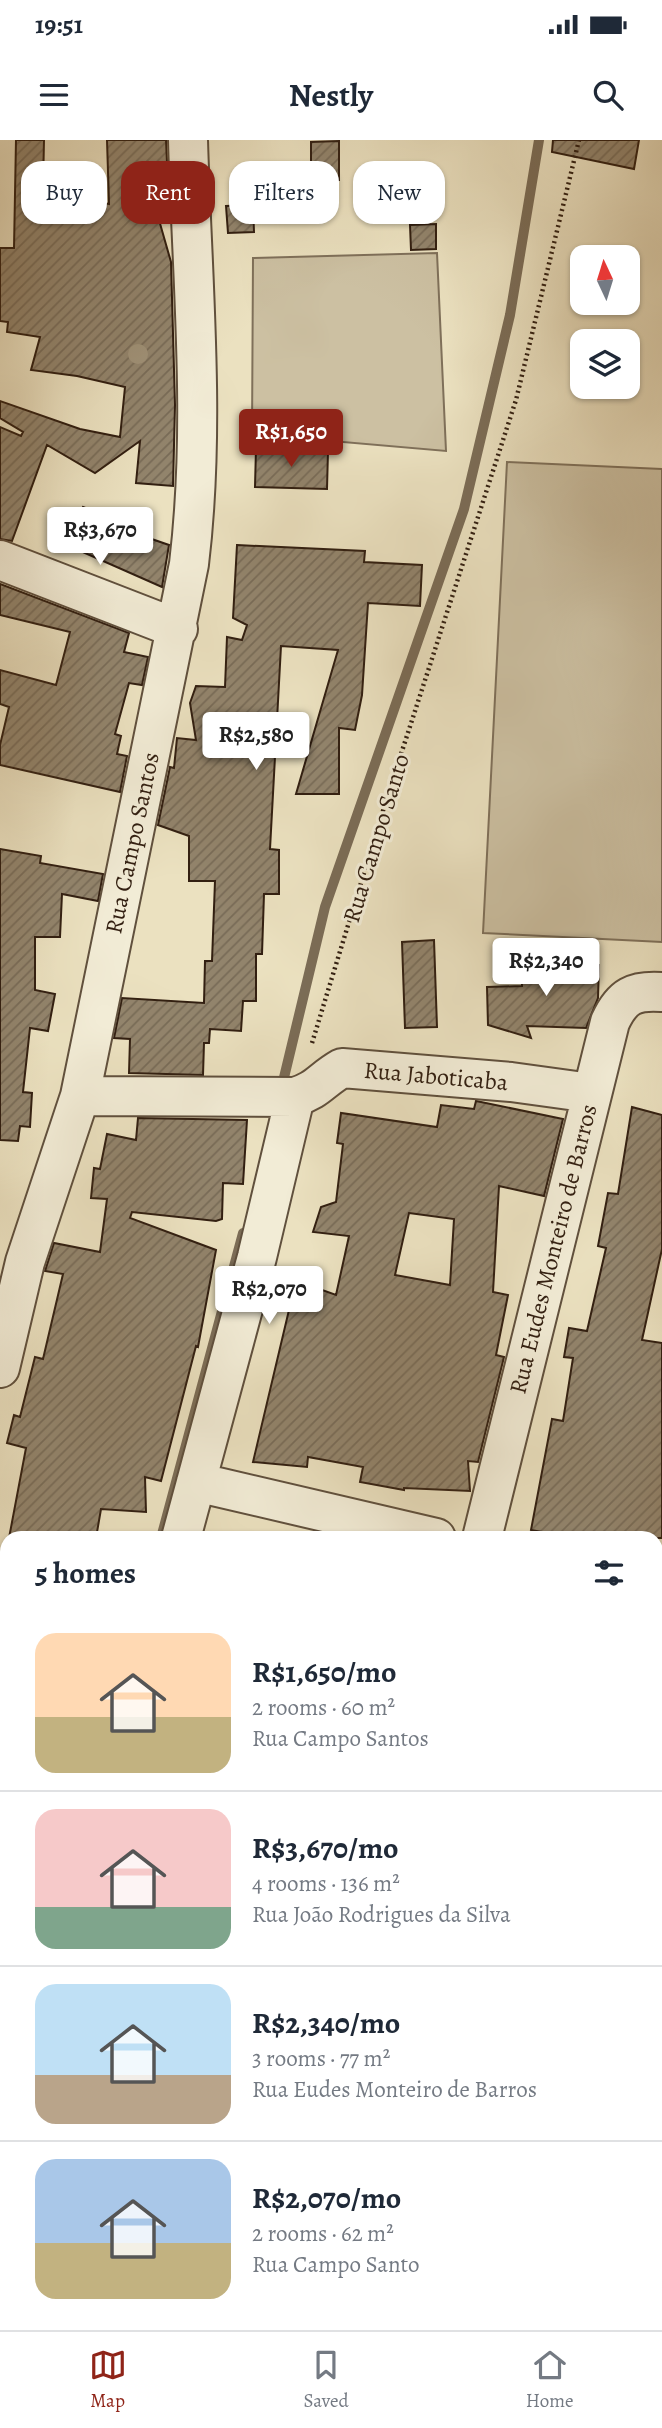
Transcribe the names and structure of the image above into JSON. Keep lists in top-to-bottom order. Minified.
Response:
{"streets":{"street":["Rua Campo Santos","Rua Jaboticaba","Rua Eudes Monteiro de Barros"],"path":["Rua Campo Santo"]},"crossings":[["Rua Jaboticaba","Rua Eudes Monteiro de Barros"]],"north":"top","page":{"status":"19:51","header":"Nestly","chip":["Buy","Rent","Filters","New"],"price":["R$1,650","R$3,670","R$2,580","R$2,340","R$2,070"],"heading":"5 homes","list":[{"name":"R$1,650/mo","note":"2 rooms · 60 m² · Rua Campo Santos"},{"name":"R$3,670/mo","note":"4 rooms · 136 m² · Rua João Rodrigues da Silva"},{"name":"R$2,340/mo","note":"3 rooms · 77 m² · Rua Eudes Monteiro de Barros"},{"name":"R$2,070/mo","note":"2 rooms · 62 m² · Rua Campo Santo"}],"tabs":["Map","Saved","Home"]}}
